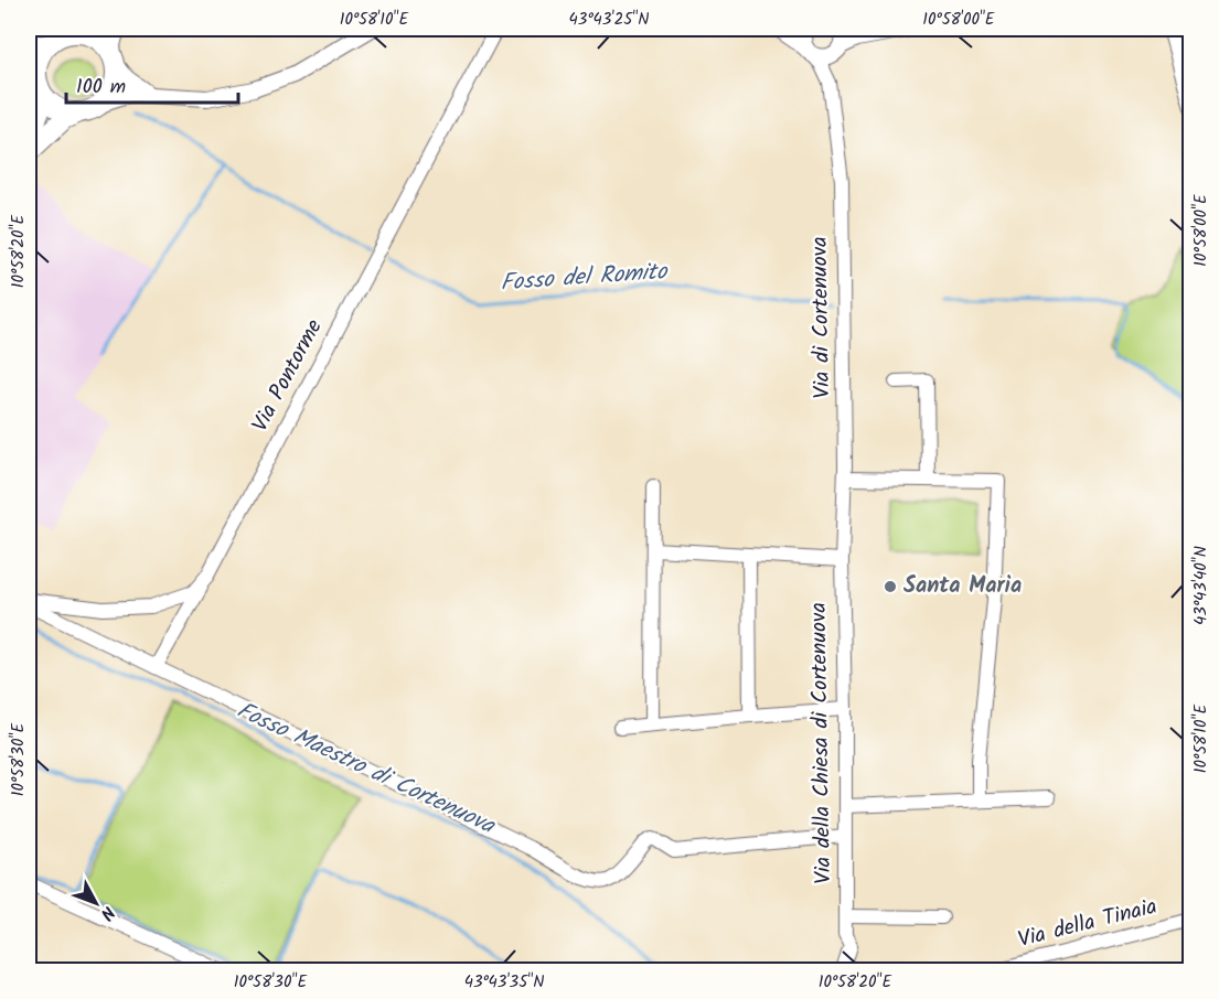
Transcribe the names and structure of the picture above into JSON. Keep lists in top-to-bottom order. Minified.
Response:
{"streets":{"street":["Via di Cortenuova","Via Pontorme","Via della Chiesa di Cortenuova","Via della Tinaia"]},"crossings":[["Via di Cortenuova","Via della Chiesa di Cortenuova"]],"water":["Fosso del Romito","Fosso Maestro di Cortenuova"],"places":["Santa Maria"],"scale_bar":"100 m","north":"bottom right","coordinates":["10°58'10\"E","43°43'25\"N","10°58'00\"E","10°58'20\"E","43°43'40\"N","10°58'30\"E","43°43'35\"N"]}
